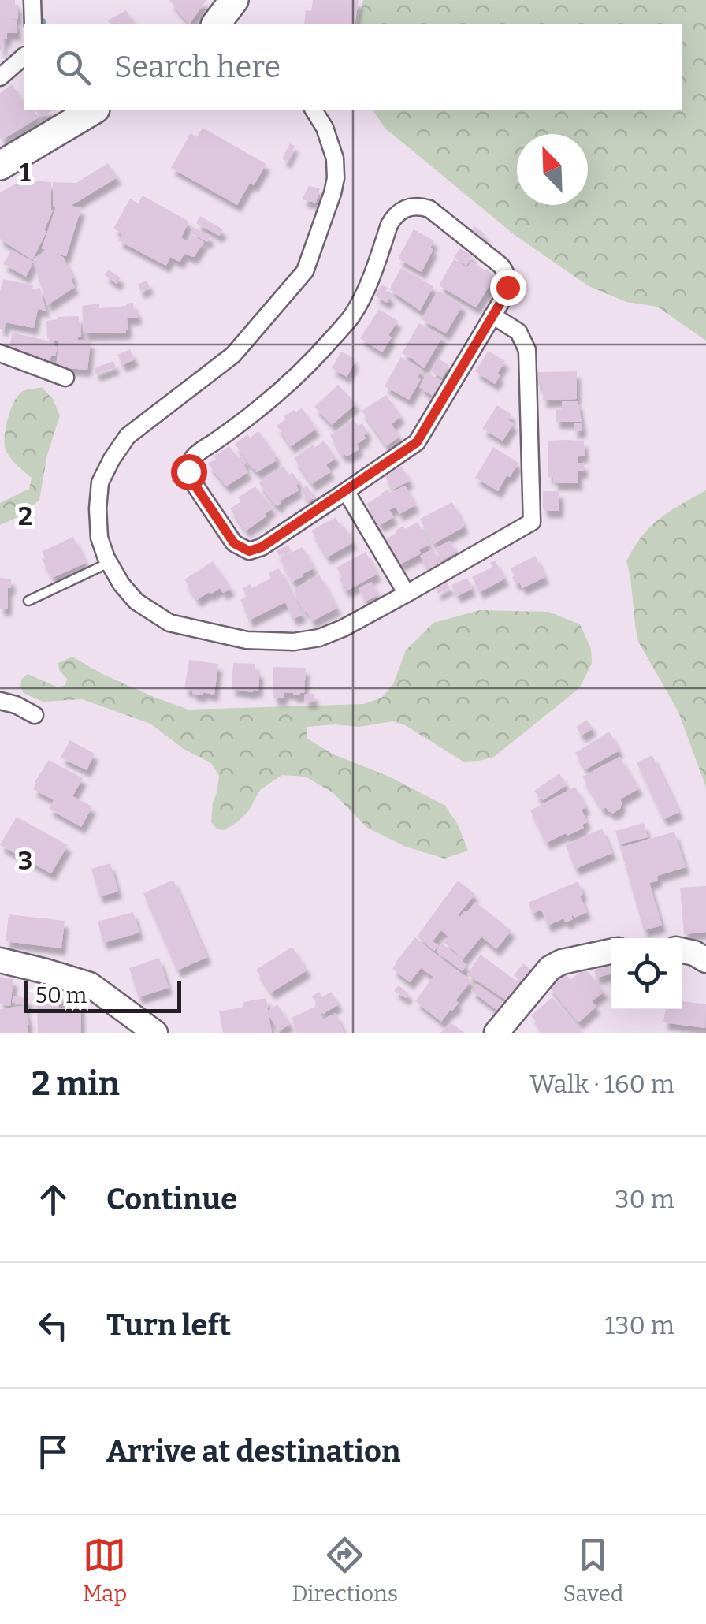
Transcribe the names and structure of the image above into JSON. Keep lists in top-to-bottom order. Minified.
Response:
{"scale_bar":"50 m","north":"top left","page":{"search":"Search here","scale":"50 m","heading":["2 min","Walk · 160 m"],"list":[["Continue","30 m"],["Turn left","130 m"],"Arrive at destination"],"nav":["Map","Directions","Saved"]},"grid":{"rows":["1","2","3"]}}
